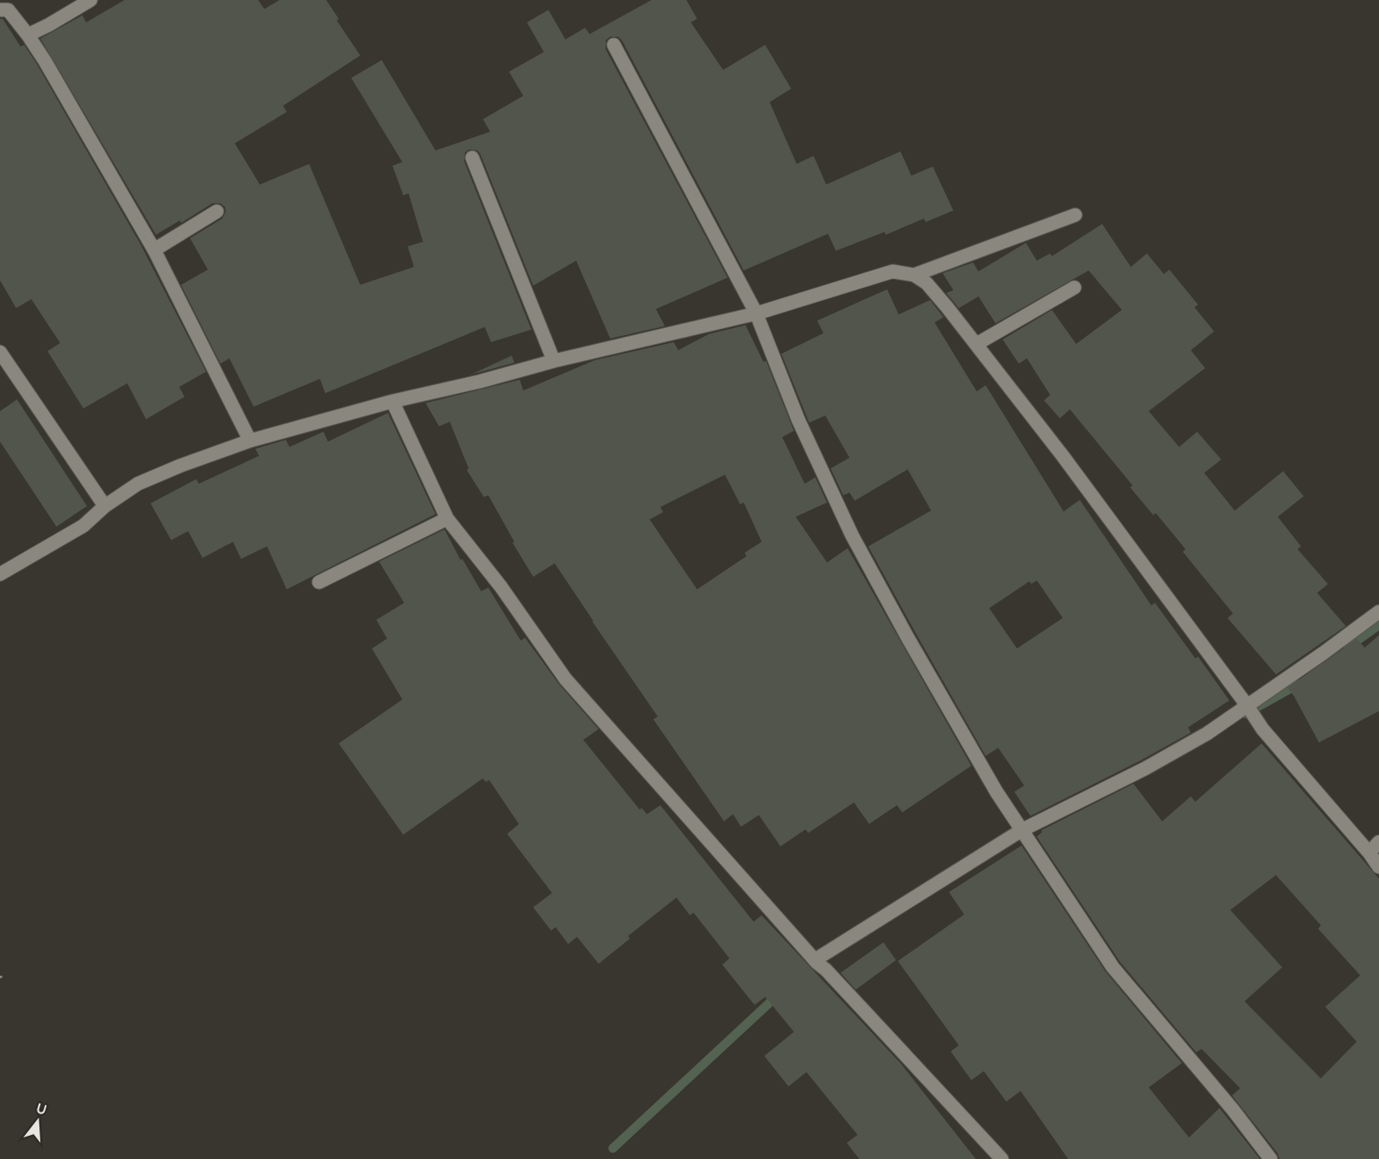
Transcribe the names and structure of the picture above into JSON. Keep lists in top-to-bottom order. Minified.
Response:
{"north":"top"}
